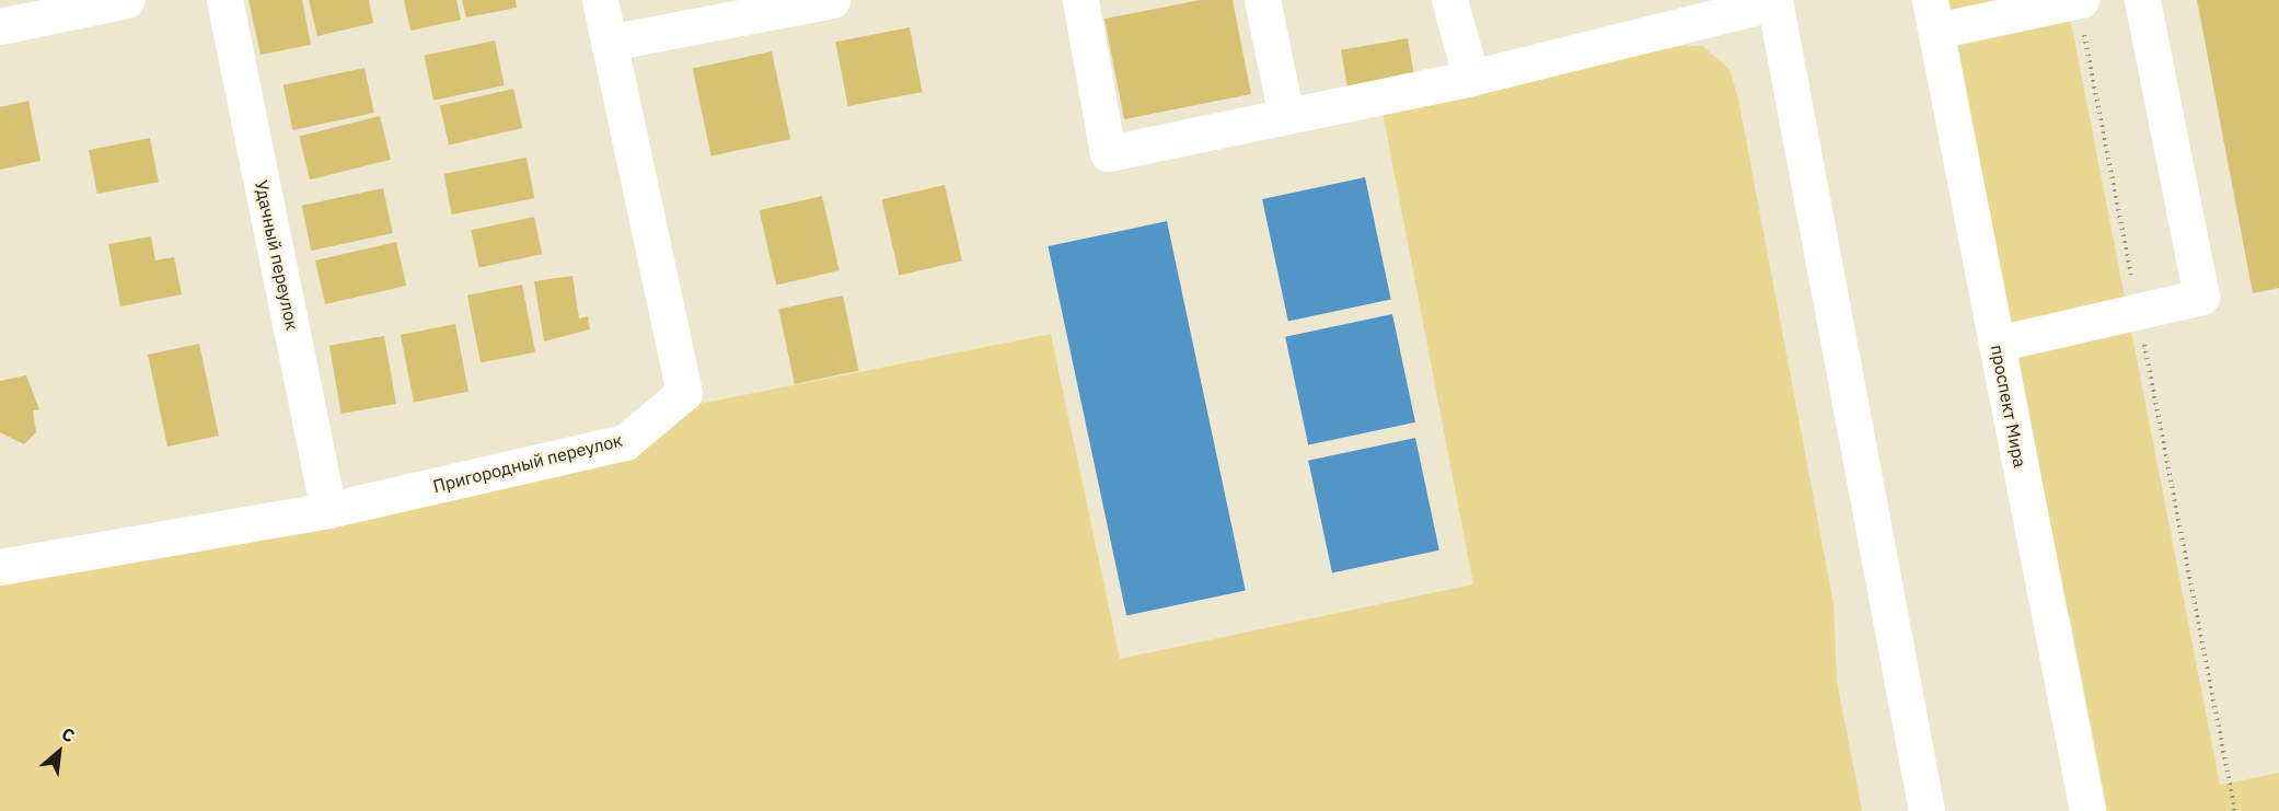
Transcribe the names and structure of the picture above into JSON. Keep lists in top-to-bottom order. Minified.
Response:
{"streets":{"street":["Удачный переулок","проспект Мира","Пригородный переулок"]},"crossings":[["Удачный переулок","Пригородный переулок"]],"north":"top right"}
